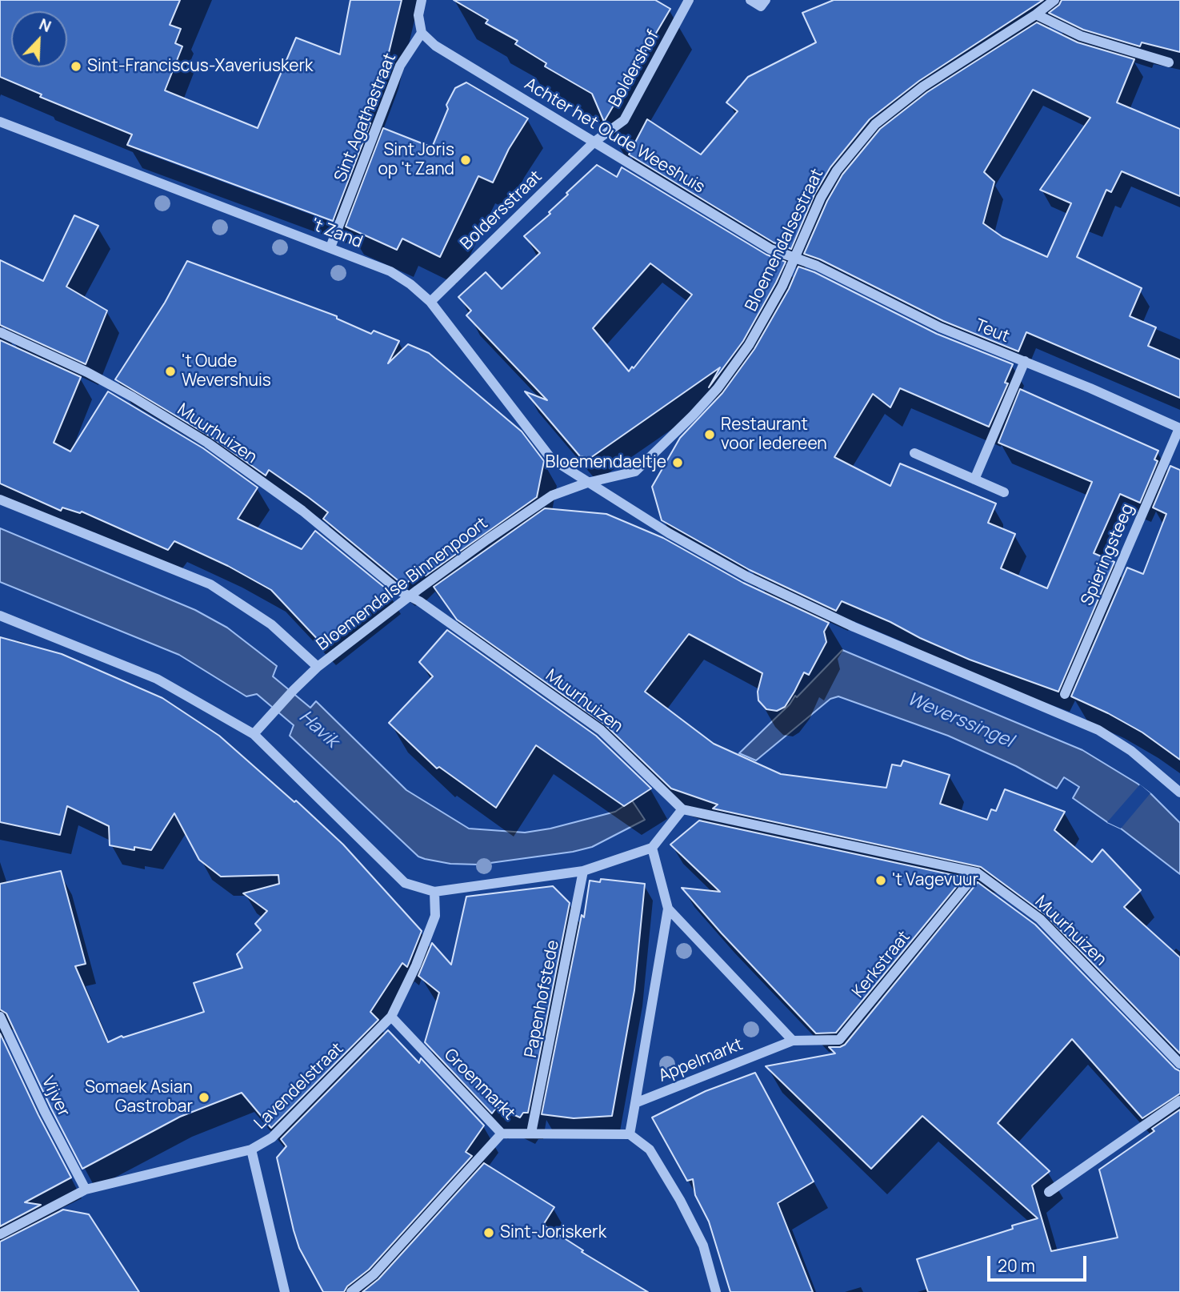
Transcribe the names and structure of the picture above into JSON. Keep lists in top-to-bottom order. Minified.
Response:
{"streets":{"street":["Boldershof","Sint Agathastraat","Achter het Oude Weeshuis","Boldersstraat","'t Zand","Bloemendalsestraat","Teut","Muurhuizen","Spieringsteeg","Bloemendalse Binnenpoort","Kerkstraat","Papenhofstede","Appelmarkt","Groenmarkt","Lavendelstraat","Vijver"]},"crossings":[["Boldershof","Achter het Oude Weeshuis"],["Boldershof","Boldersstraat"],["Sint Agathastraat","Achter het Oude Weeshuis"],["Sint Agathastraat","'t Zand"],["Achter het Oude Weeshuis","Boldersstraat"],["Achter het Oude Weeshuis","Bloemendalsestraat"],["Achter het Oude Weeshuis","Teut"],["Boldersstraat","'t Zand"],["'t Zand","Bloemendalsestraat"],["'t Zand","Bloemendalse Binnenpoort"],["Bloemendalsestraat","Teut"],["Bloemendalsestraat","Bloemendalse Binnenpoort"],["Teut","Spieringsteeg"],["Muurhuizen","Bloemendalse Binnenpoort"],["Muurhuizen","Kerkstraat"],["Kerkstraat","Appelmarkt"],["Papenhofstede","Groenmarkt"],["Groenmarkt","Lavendelstraat"],["Lavendelstraat","Vijver"]],"water":["Weverssingel","Havik"],"places":["Sint-Franciscus-Xaveriuskerk","Sint Joris op 't Zand","'t Oude Wevershuis","Restaurant voor Iedereen","Bloemendaeltje","'t Vagevuur","Somaek Asian Gastrobar","Sint-Joriskerk"],"scale_bar":"20 m","north":"top right"}
